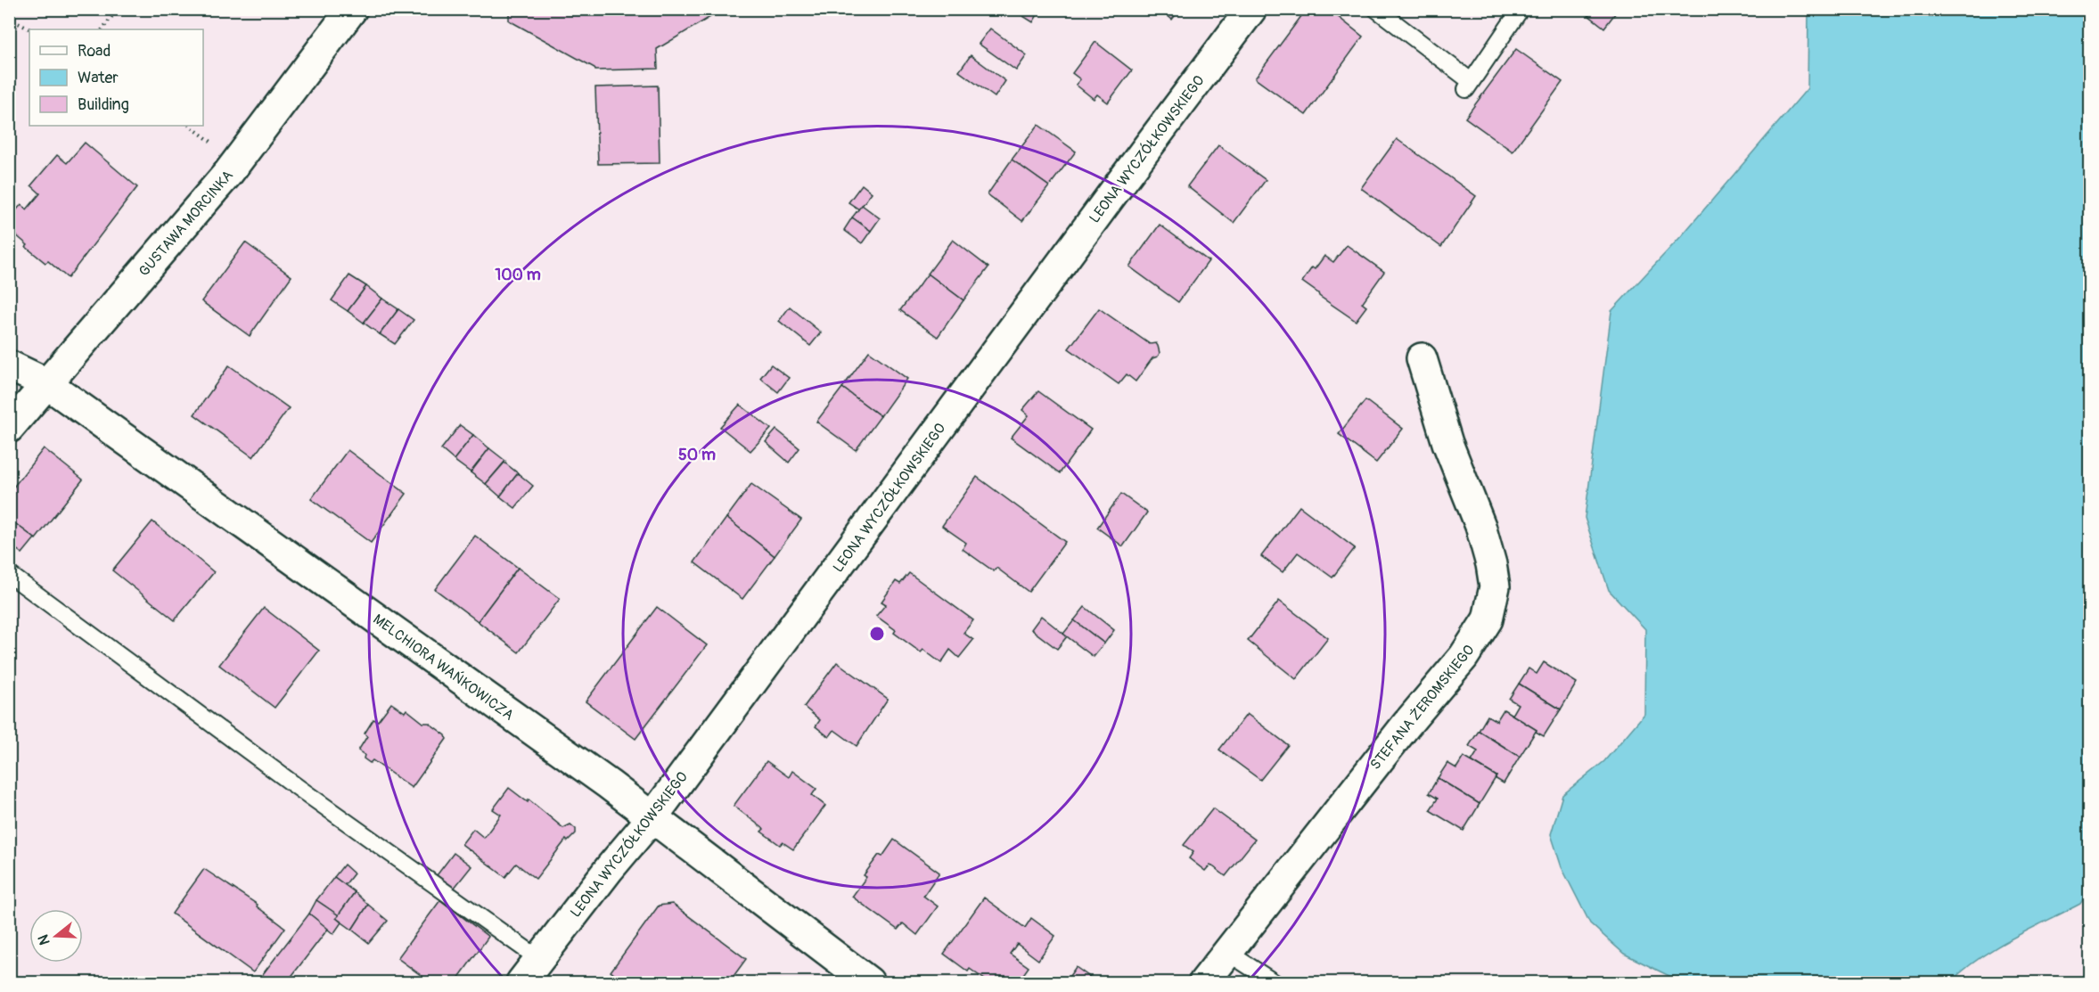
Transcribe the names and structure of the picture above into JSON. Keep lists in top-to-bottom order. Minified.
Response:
{"streets":{"street":["LEONA WYCZÓŁKOWSKIEGO","GUSTAWA MORCINKA","MELCHIORA WAŃKOWICZA","STEFANA ŻEROMSKIEGO"]},"crossings":[["LEONA WYCZÓŁKOWSKIEGO","MELCHIORA WAŃKOWICZA"],["GUSTAWA MORCINKA","MELCHIORA WAŃKOWICZA"]],"legend":["Road","Water","Building"],"north":"left","rings":["100 m","50 m"]}
